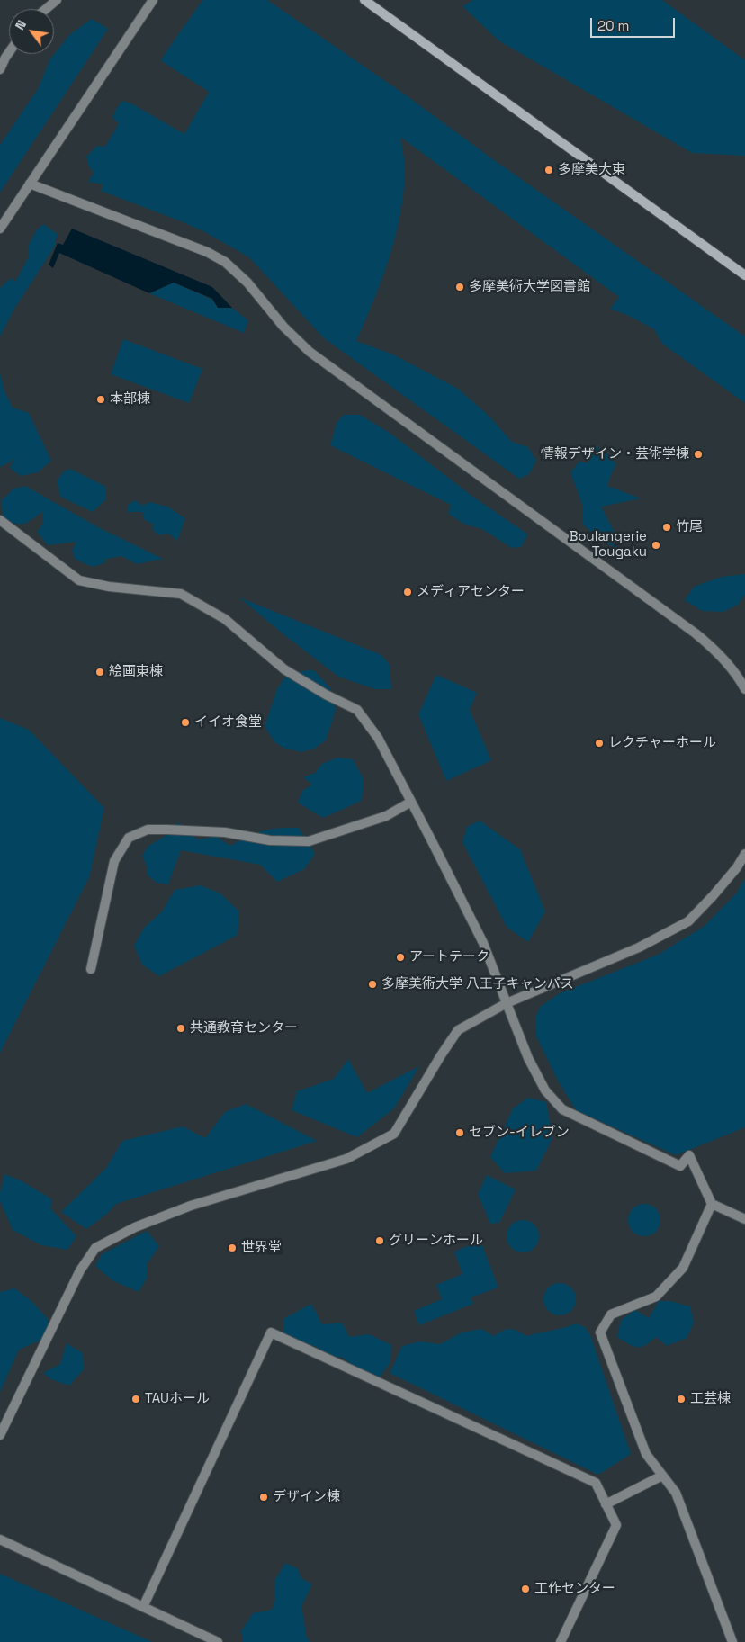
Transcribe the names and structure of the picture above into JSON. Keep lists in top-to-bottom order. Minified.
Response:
{"places":["多摩美大東","多摩美術大学図書館","本部棟","情報デザイン・芸術学棟","竹尾","Boulangerie Tougaku","メディアセンター","絵画東棟","イイオ食堂","レクチャーホール","アートテーク","多摩美術大学 八王子キャンパス","共通教育センター","セブン-イレブン","グリーンホール","世界堂","TAUホール","工芸棟","デザイン棟","工作センター"],"scale_bar":"20 m","north":"top left"}
